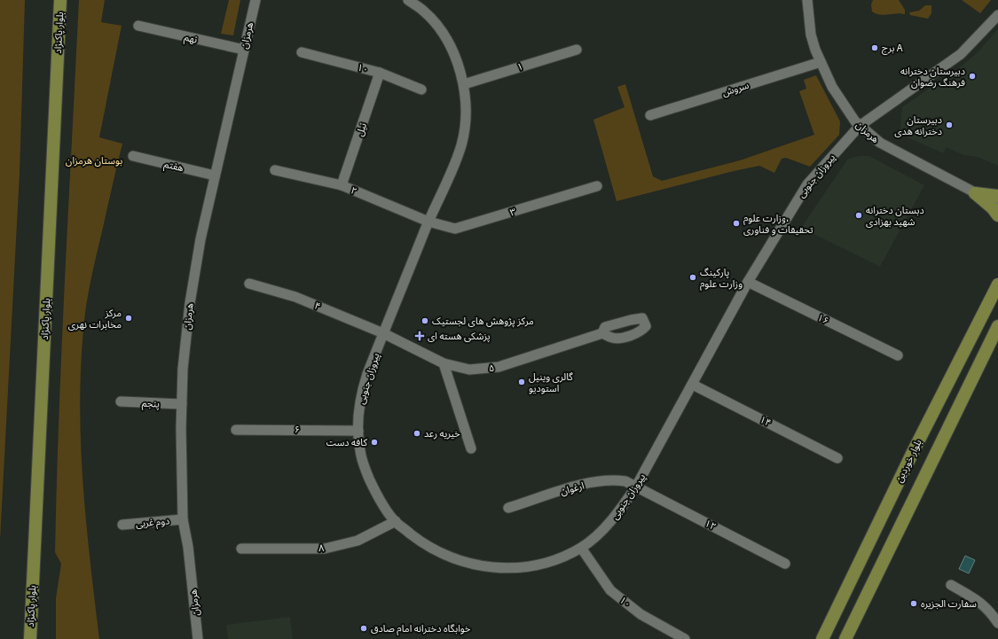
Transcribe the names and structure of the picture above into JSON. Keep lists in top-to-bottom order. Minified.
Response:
{"streets":{"main road":["بلوار پاکنژاد","بلوار خوردین"],"street":["هرمزان","نهم","۱","۱۰","سروش","نیل","هفتم","پیروزان جنوبی","۲","۳","۴","۱۶","۵","پنجم","۱۴","۶","ارغوان","دوم غربی","۱۲","۸"]},"crossings":[["هرمزان","نهم"],["هرمزان","سروش"],["هرمزان","هفتم"],["هرمزان","پیروزان جنوبی"],["هرمزان","پنجم"],["هرمزان","دوم غربی"],["۱","پیروزان جنوبی"],["۱۰","نیل"],["۱۰","پیروزان جنوبی"],["نیل","۲"],["پیروزان جنوبی","۲"],["پیروزان جنوبی","۳"],["پیروزان جنوبی","۴"],["پیروزان جنوبی","۱۶"],["پیروزان جنوبی","۵"],["پیروزان جنوبی","۱۴"],["پیروزان جنوبی","۶"],["پیروزان جنوبی","ارغوان"],["پیروزان جنوبی","۱۲"],["پیروزان جنوبی","۸"],["۲","۳"],["۴","۵"],["ارغوان","۱۲"]],"parks":["بوستان هرمزان"],"places":{"other":["برج A","دبیرستان دخترانه فرهنگ رضوان","دبیرستان دخترانه هدی","دبستان دخترانه شهید بهزادی","وزارت علوم، تحقیقات و فناوری","پارکینگ وزارت علوم","مرکز مخابرات نهری","مرکز پژوهش های لجستیک","گالری وینیل استودیو","خیریه رعد","کافه دست","سفارت الجزیره","خوابگاه دخترانه امام صادق"],"health":["پزشکی هسته ای"]}}
